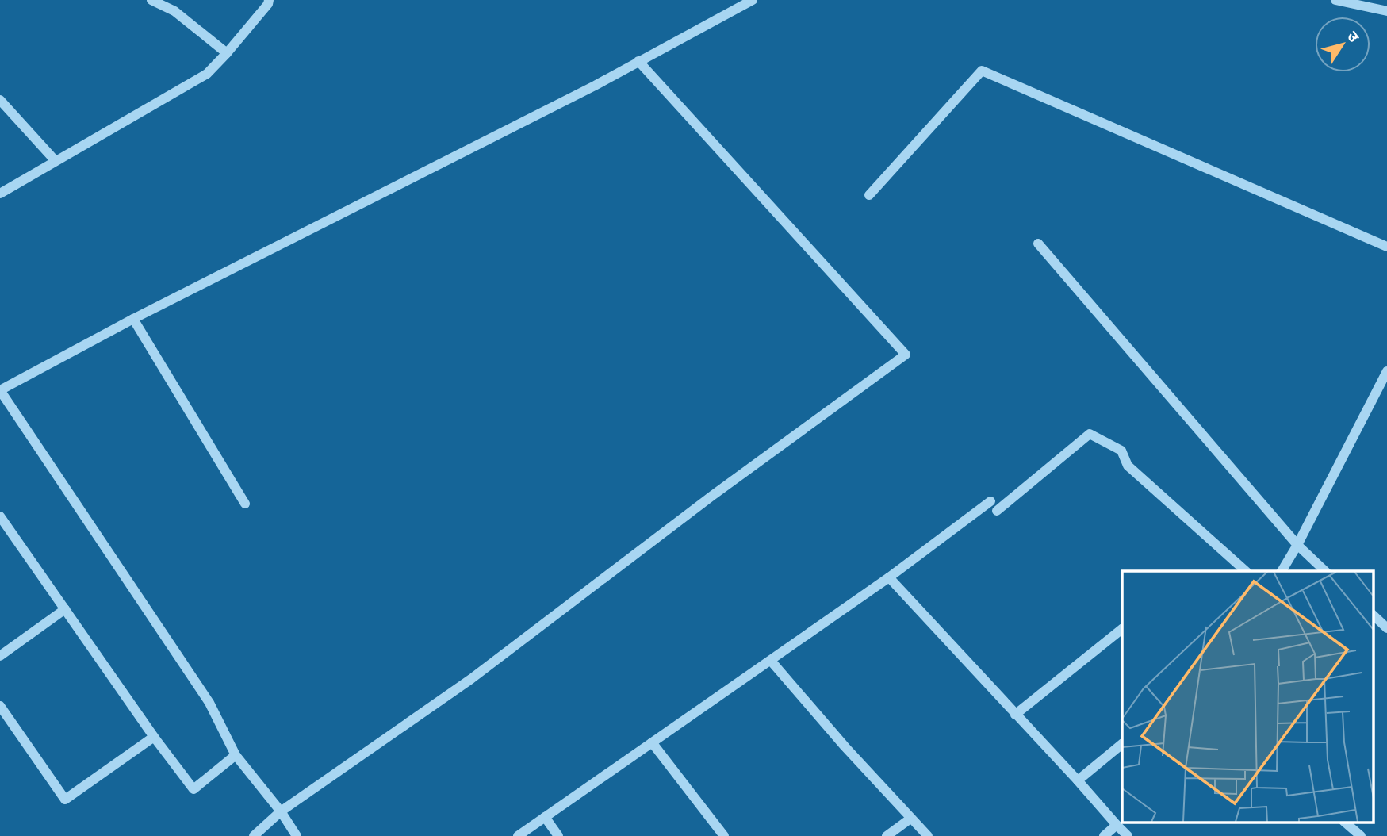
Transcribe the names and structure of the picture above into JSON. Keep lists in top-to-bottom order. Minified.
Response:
{"north":"top right"}
